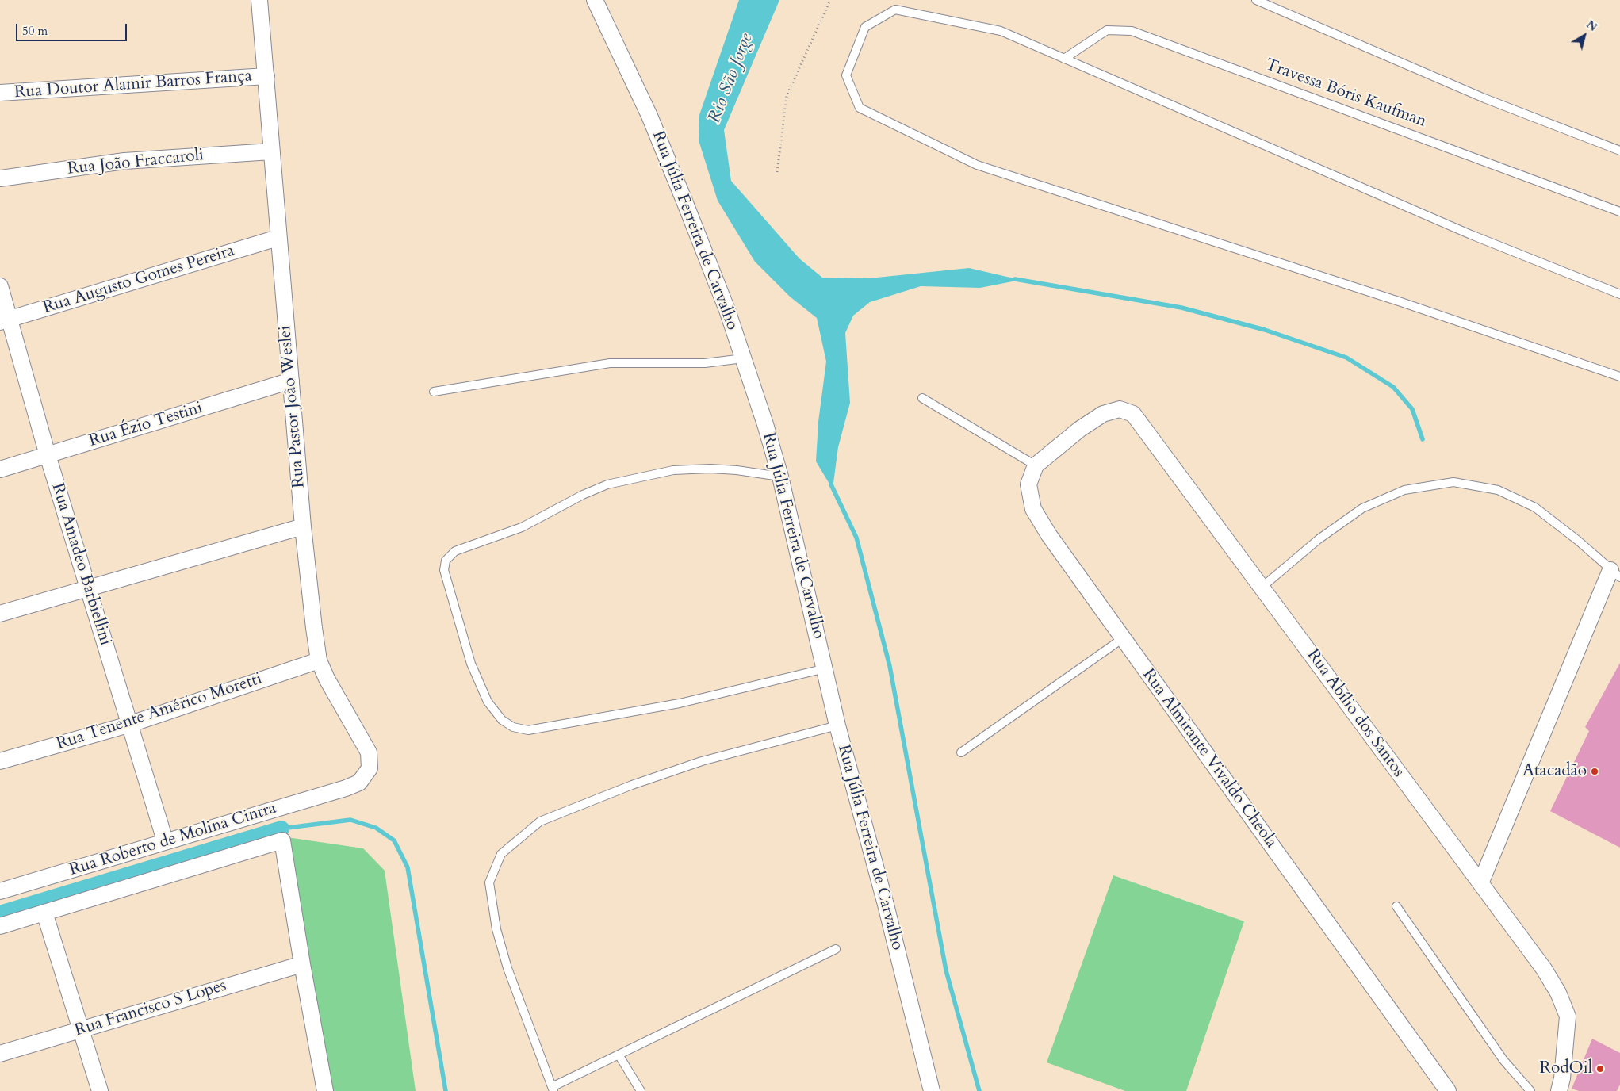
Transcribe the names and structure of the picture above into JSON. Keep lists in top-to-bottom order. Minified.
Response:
{"streets":{"street":["Rua Doutor Alamir Barros França","Rua João Fraccaroli","Rua Júlia Ferreira de Carvalho","Rua Augusto Gomes Pereira","Rua Pastor João Weslei","Rua Ézio Testini","Rua Amadeo Barbiellini","Rua Tenente Américo Moretti","Rua Abílio dos Santos","Rua Almirante Vivaldo Cheola","Rua Roberto de Molina Cintra","Rua Francisco S Lopes"],"lane":["Travessa Bóris Kaufman"]},"crossings":[["Rua Doutor Alamir Barros França","Rua Pastor João Weslei"],["Rua João Fraccaroli","Rua Pastor João Weslei"],["Rua Augusto Gomes Pereira","Rua Pastor João Weslei"],["Rua Augusto Gomes Pereira","Rua Amadeo Barbiellini"],["Rua Pastor João Weslei","Rua Ézio Testini"],["Rua Pastor João Weslei","Rua Tenente Américo Moretti"],["Rua Pastor João Weslei","Rua Roberto de Molina Cintra"],["Rua Ézio Testini","Rua Amadeo Barbiellini"],["Rua Amadeo Barbiellini","Rua Tenente Américo Moretti"],["Rua Amadeo Barbiellini","Rua Roberto de Molina Cintra"],["Rua Abílio dos Santos","Rua Almirante Vivaldo Cheola"],["Rua Roberto de Molina Cintra","Rua Francisco S Lopes"]],"water":["Rio São Jorge"],"places":["Atacadão","RodOil"],"scale_bar":"50 m","north":"top right"}
